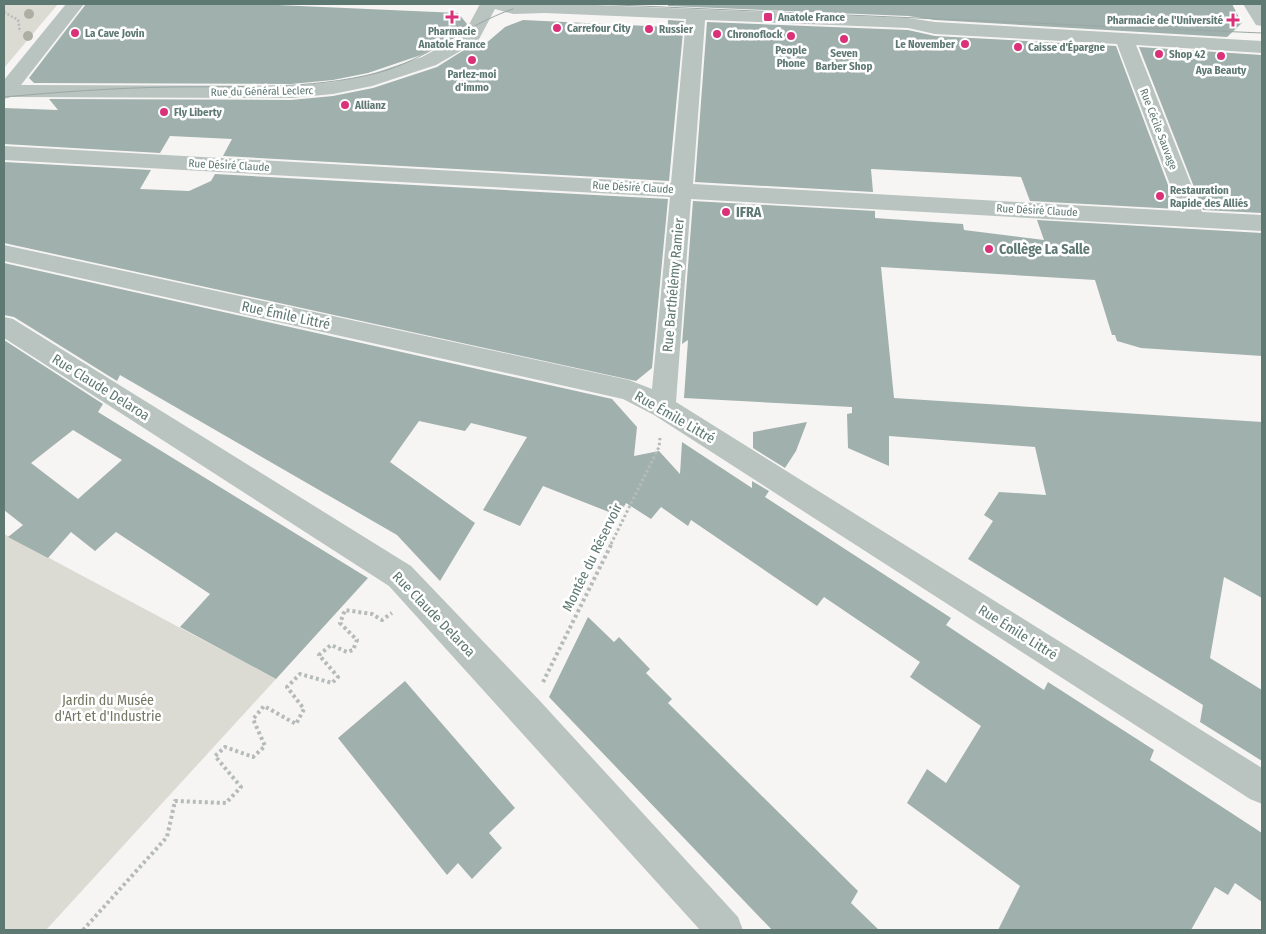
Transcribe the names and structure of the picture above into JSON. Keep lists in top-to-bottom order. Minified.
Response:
{"streets":{"street":["Rue du Général Leclerc","Rue Cécile Sauvage","Rue Désiré Claude","Rue Barthélémy Ramier","Rue Émile Littré","Rue Claude Delaroa"],"path":["Montée du Réservoir"]},"crossings":[["Rue Cécile Sauvage","Rue Désiré Claude"],["Rue Désiré Claude","Rue Barthélémy Ramier"],["Rue Barthélémy Ramier","Rue Émile Littré"],["Rue Barthélémy Ramier","Montée du Réservoir"],["Rue Émile Littré","Montée du Réservoir"],["Rue Claude Delaroa","Montée du Réservoir"]],"parks":["Jardin du Musée d'Art et d'Industrie"],"places":{"health":["Pharmacie Anatole France","Pharmacie de l'Université"],"transit":["Anatole France"],"other":["Carrefour City","Russier","La Cave Jovin","Chronoflock","People Phone","Seven Barber Shop","Le November","Caisse d'Épargne","Shop 42","Aya Beauty","Parlez-moi d'immo","Allianz","Fly Liberty","Restauration Rapide des Alliés","IFRA","Collège La Salle"]}}
